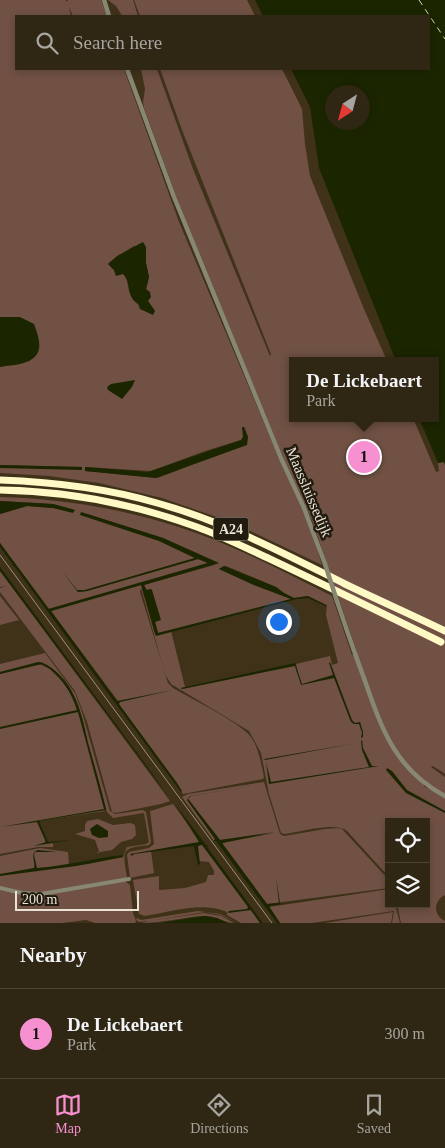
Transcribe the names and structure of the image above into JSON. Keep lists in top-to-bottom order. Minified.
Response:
{"streets":{"highway":["A24"],"street":["Maassluissedijk"]},"scale_bar":"200 m","north":"bottom left","page":{"search":"Search here","popup":["De Lickebaert","Park"],"pins":"1","scale":"200 m","heading":"Nearby","list":[{"mark":"1","name":"De Lickebaert","note":"Park","value":"300 m"}],"nav":["Map","Directions","Saved"]}}
